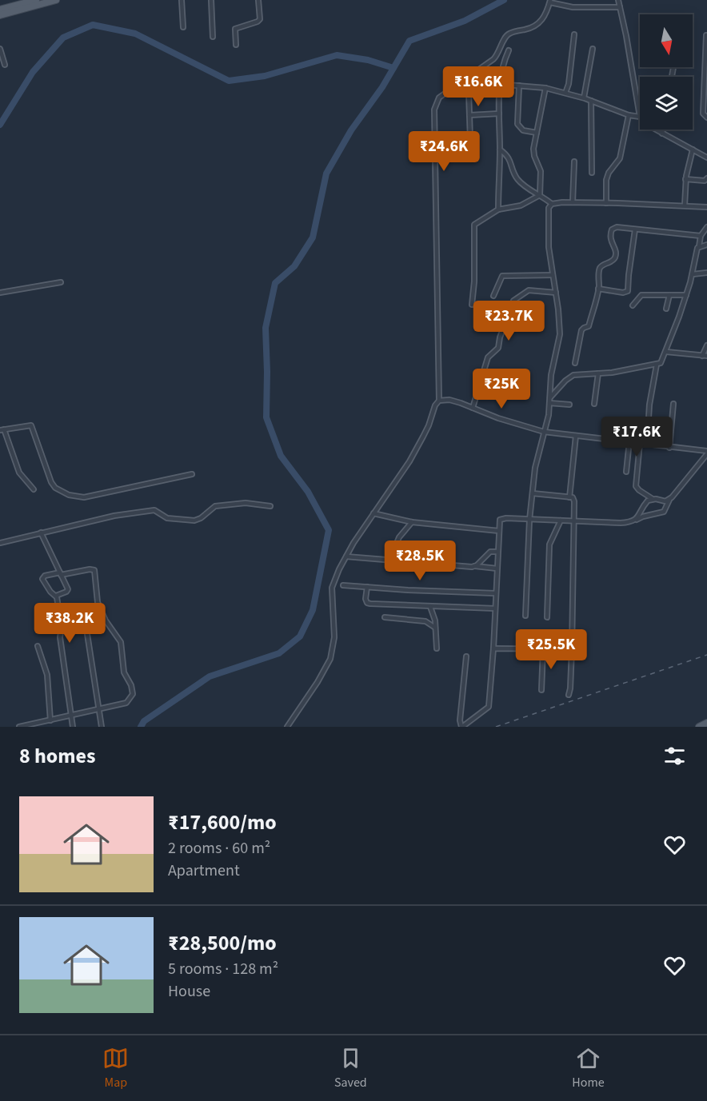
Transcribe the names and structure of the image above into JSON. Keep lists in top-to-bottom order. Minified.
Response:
{"north":"bottom","page":{"price":["₹16.6K","₹24.6K","₹23.7K","₹25K","₹17.6K","₹28.5K","₹38.2K","₹25.5K"],"heading":"8 homes","list":[{"name":"₹17,600/mo","note":"2 rooms · 60 m² · Apartment"},{"name":"₹28,500/mo","note":"5 rooms · 128 m² · House"}],"tabs":["Map","Saved","Home"]}}
